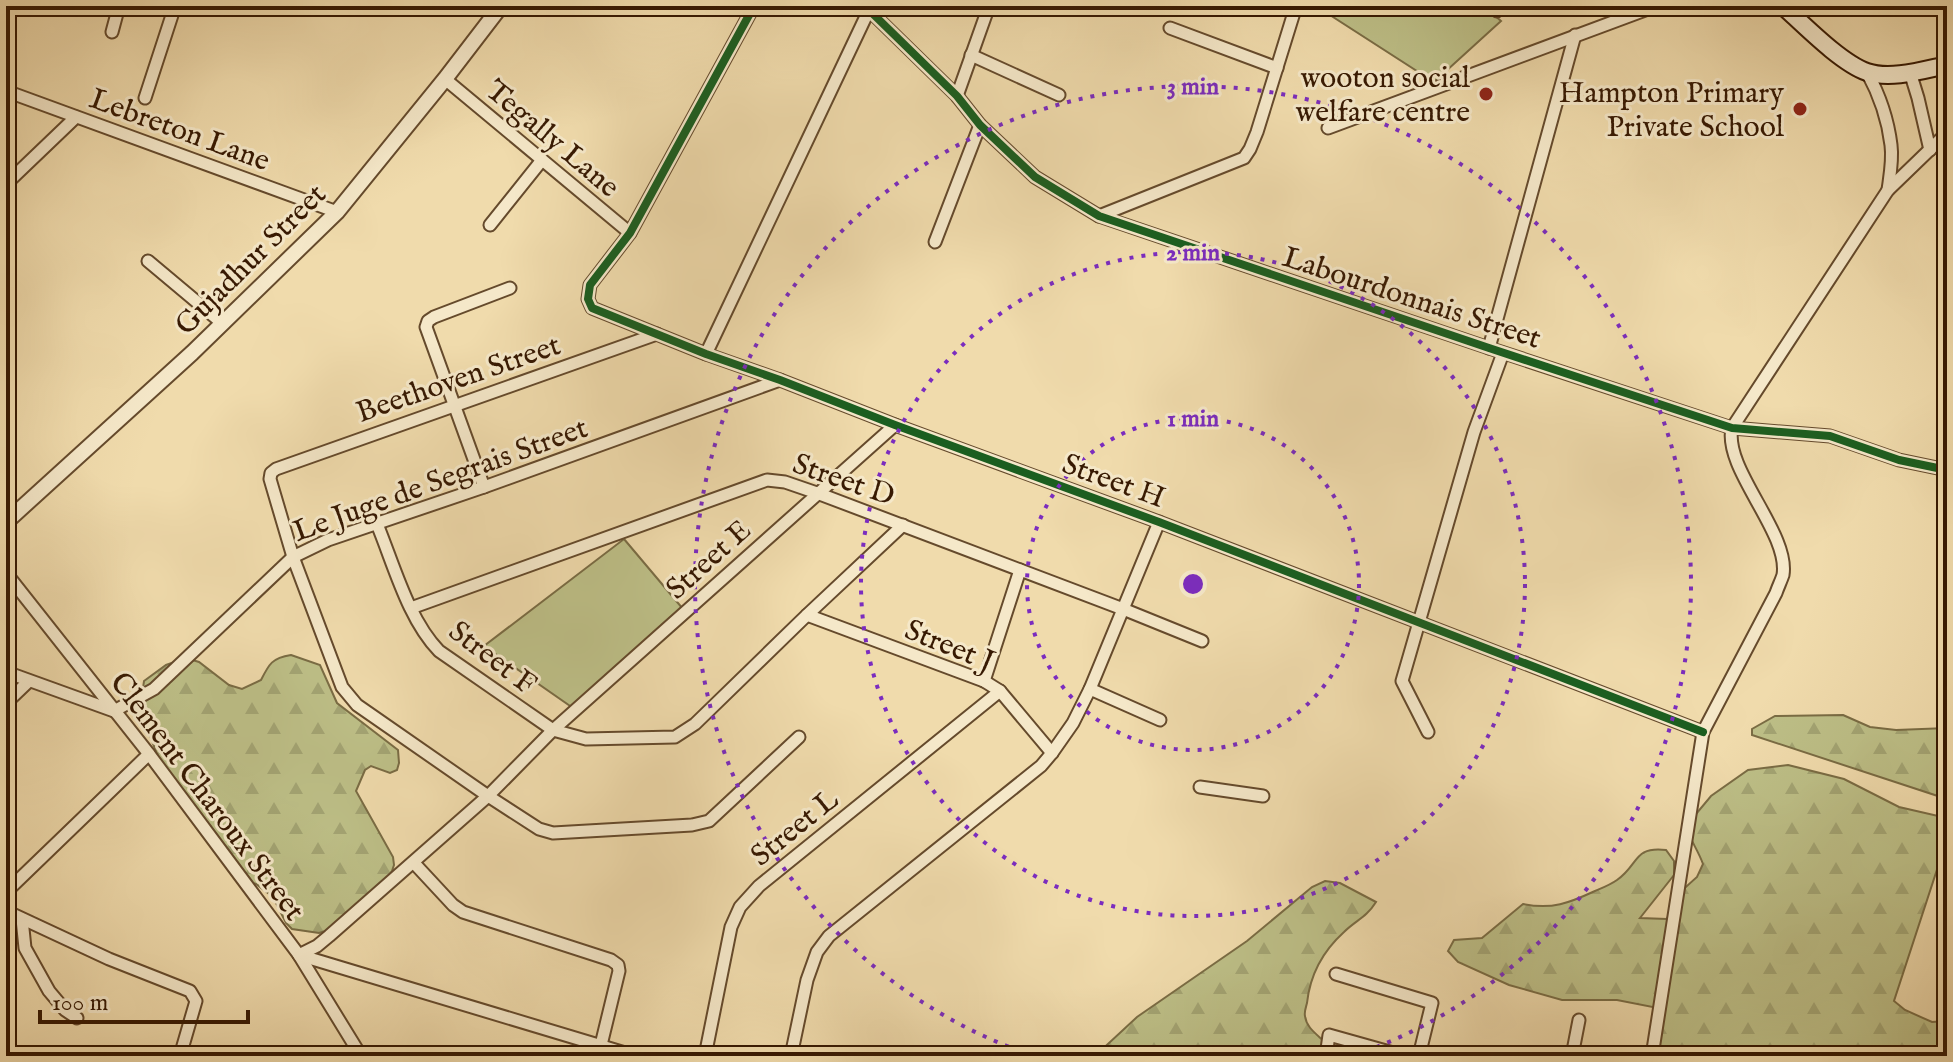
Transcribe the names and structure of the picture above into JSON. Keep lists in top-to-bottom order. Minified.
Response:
{"streets":{"street":["Lebreton Lane","Tegally Lane","Gujadhur Street","Labourdonnais Street","Beethoven Street","Le Juge de Segrais Street","Street D","Street H","Street E","Street J","Street F","Clement Charoux Street","Street L"]},"crossings":[["Lebreton Lane","Gujadhur Street"],["Tegally Lane","Gujadhur Street"],["Tegally Lane","Street H"],["Beethoven Street","Le Juge de Segrais Street"],["Beethoven Street","Street H"],["Le Juge de Segrais Street","Street H"],["Le Juge de Segrais Street","Street F"],["Le Juge de Segrais Street","Clement Charoux Street"],["Street D","Street E"],["Street D","Street F"],["Street H","Street E"],["Street E","Street F"],["Street E","Clement Charoux Street"],["Street J","Street L"]],"places":["wooton social welfare centre","Hampton Primary Private School"],"scale_bar":"100 m","rings":["3 min","2 min","1 min"]}
